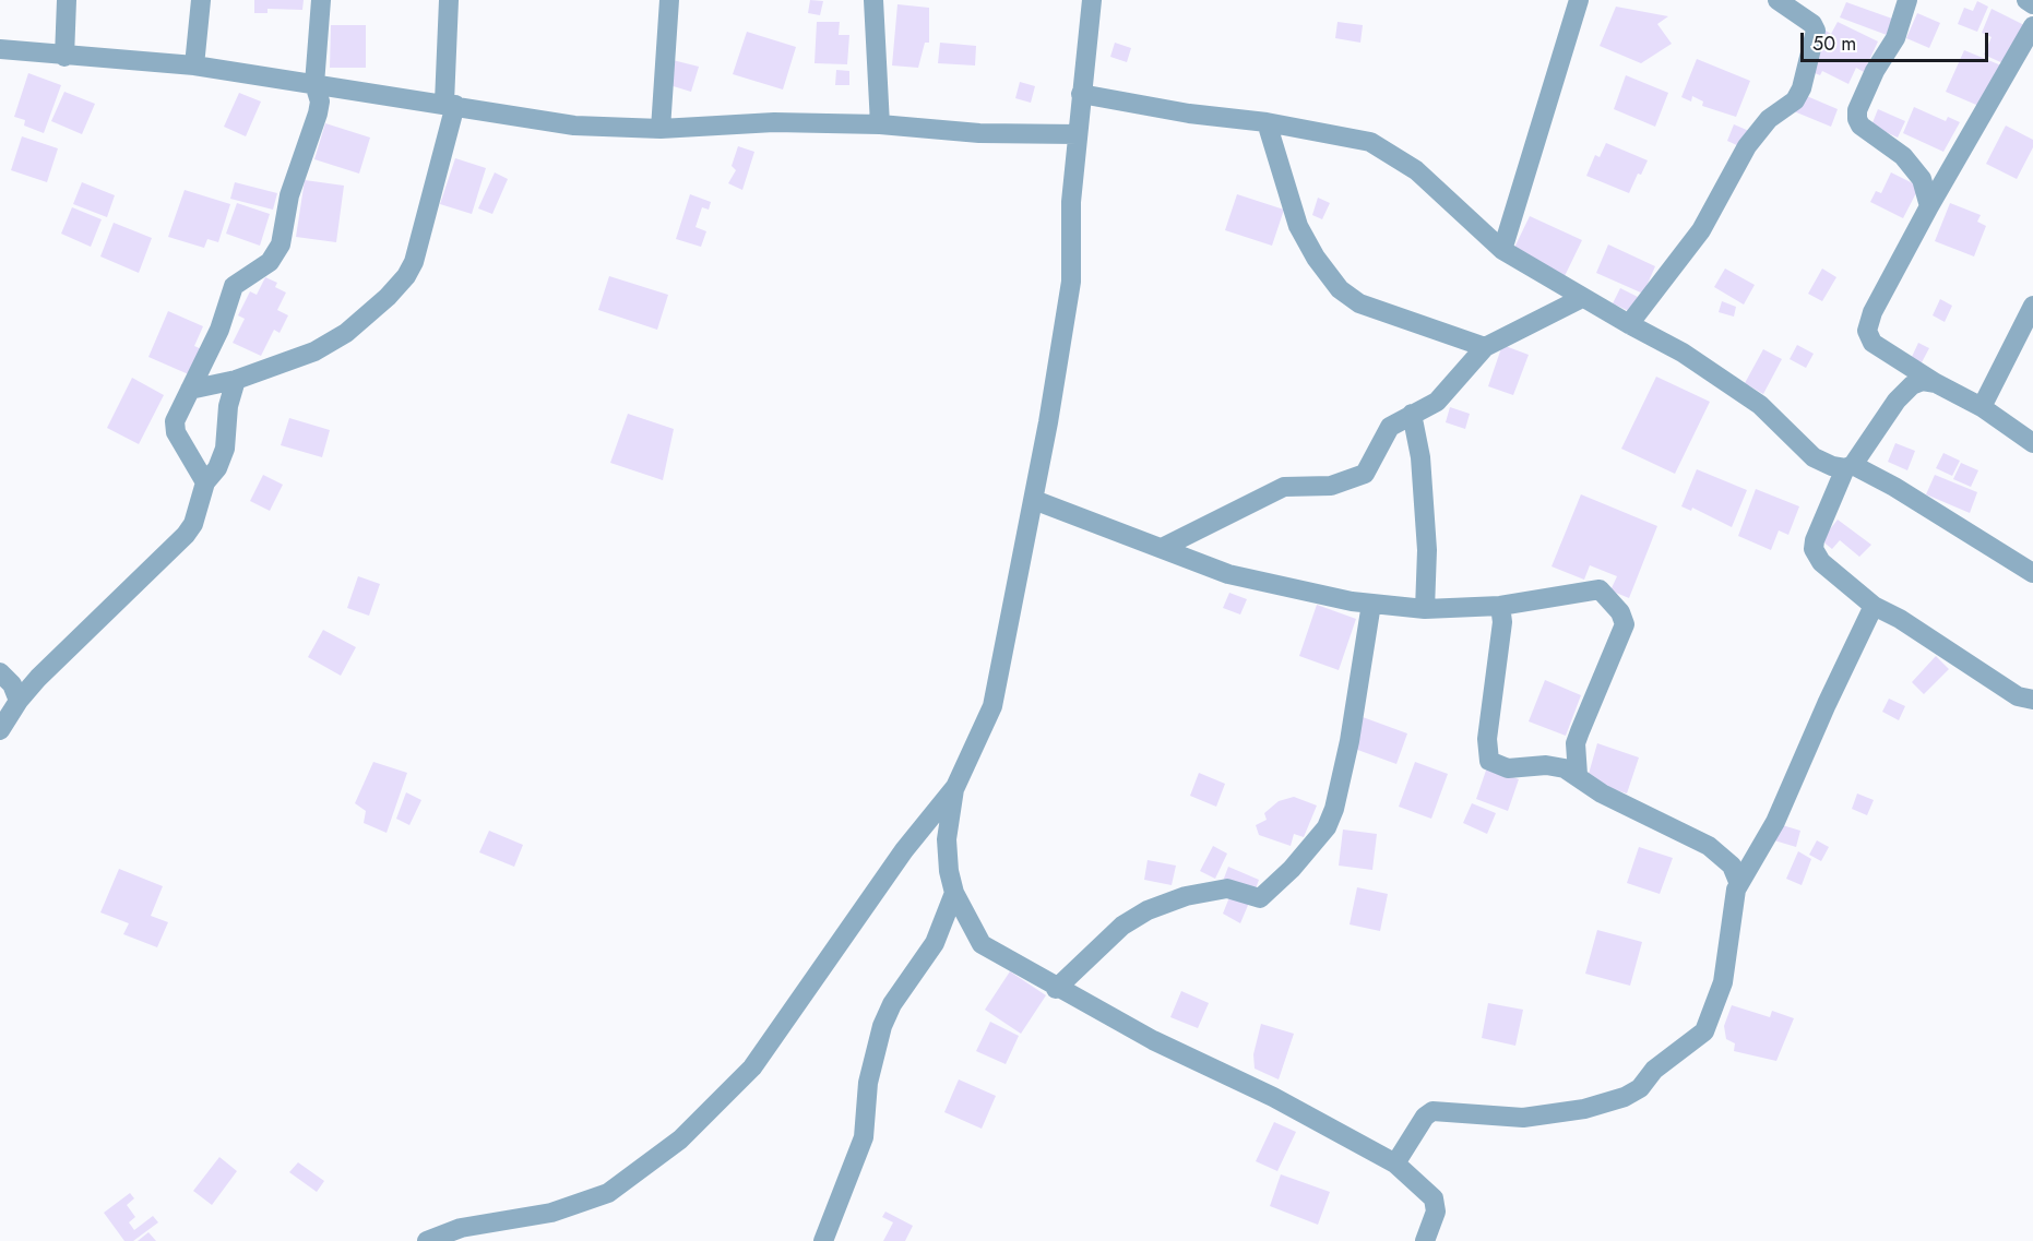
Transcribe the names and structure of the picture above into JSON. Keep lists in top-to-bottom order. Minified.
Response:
{"scale_bar":"50 m"}
